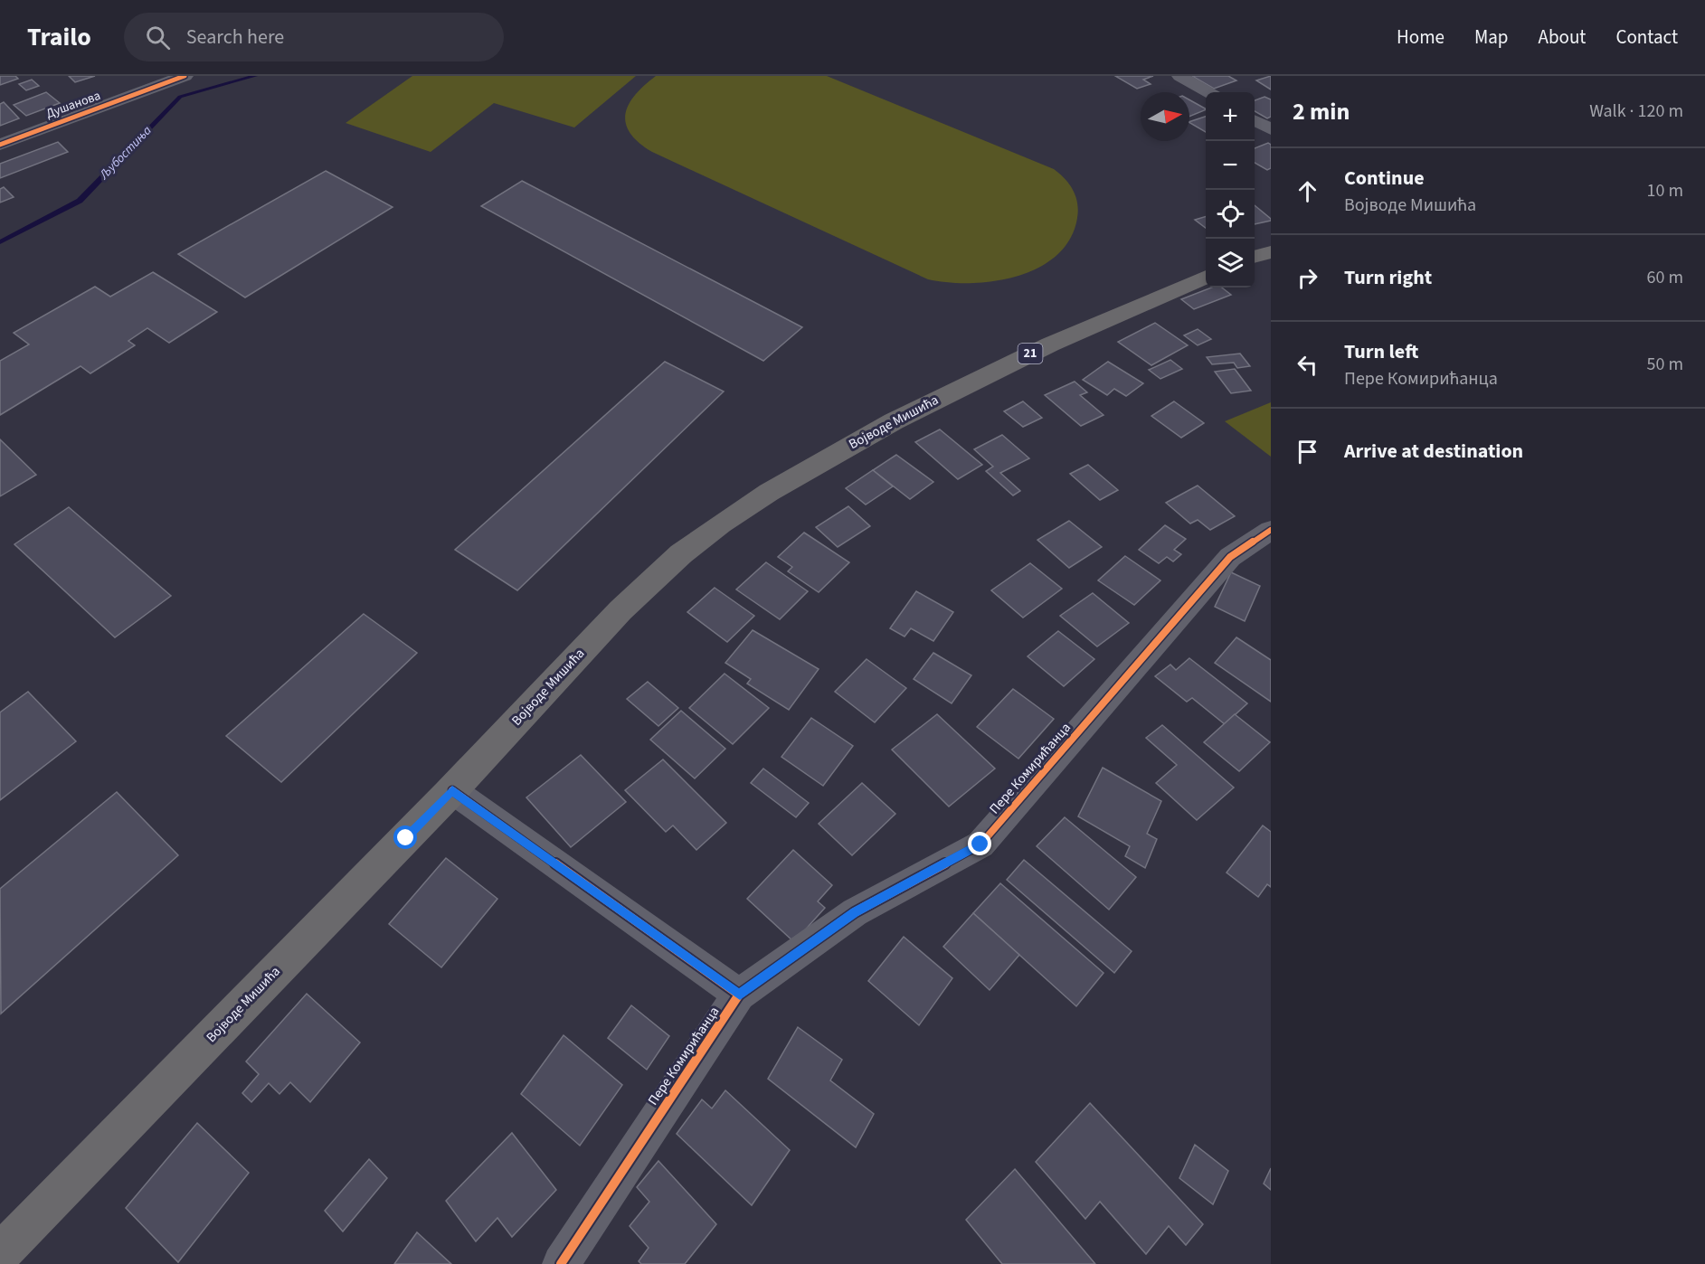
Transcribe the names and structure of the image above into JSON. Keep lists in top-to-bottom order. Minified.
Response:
{"streets":{"main road":["21","Војводе Мишића"],"street":["Душанова","Пере Комирићанца"]},"water":["Љубостиња"],"north":"right","page":{"header":"Trailo","search":"Search here","nav":["Home","Map","About","Contact"],"heading":["2 min","Walk · 120 m"],"map_buttons":["+","−"],"list":[["Continue","Војводе Мишића","10 m"],["Turn right","60 m"],["Turn left","Пере Комирићанца","50 m"],"Arrive at destination"]}}
